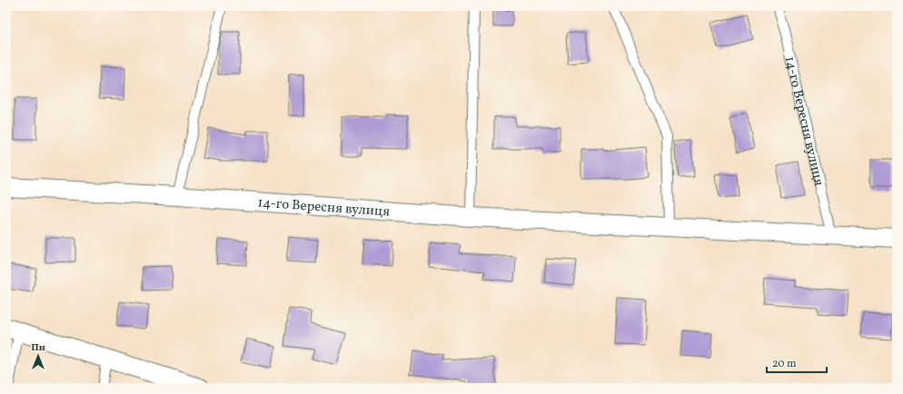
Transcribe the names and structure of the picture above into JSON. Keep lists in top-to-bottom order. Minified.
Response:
{"streets":{"street":["14-го Вересня вулиця"]},"scale_bar":"20 m","north":"top"}
